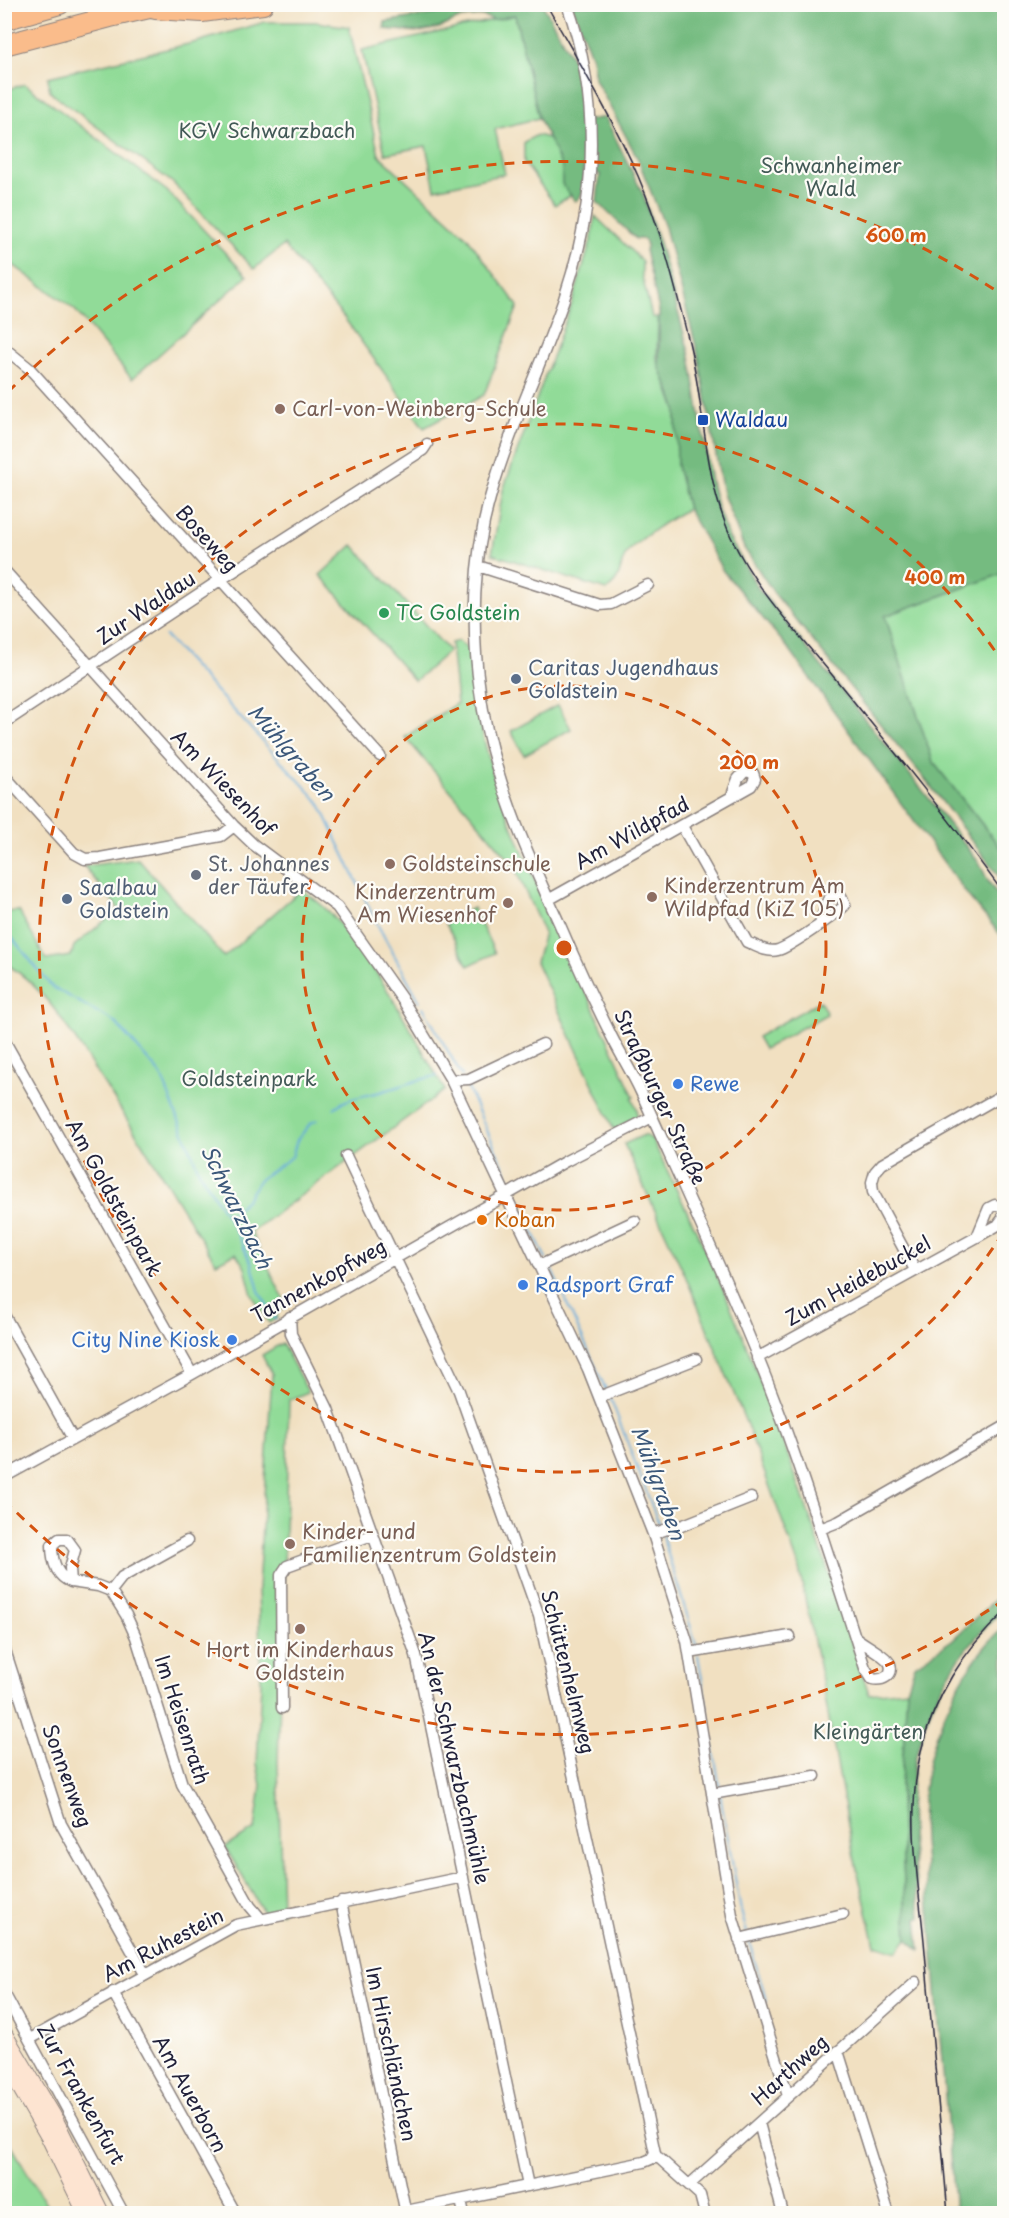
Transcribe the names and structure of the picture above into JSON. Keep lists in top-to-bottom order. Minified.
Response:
{"streets":{"street":["Boseweg","Zur Waldau","Am Wiesenhof","Am Wildpfad","Straßburger Straße","Am Goldsteinpark","Tannenkopfweg","Zum Heidebuckel","Schüttenhelmweg","Im Heisenrath","An der Schwarzbachmühle","Sonnenweg","Am Ruhestein","Im Hirschländchen","Harthweg","Zur Frankenfurt","Am Auerborn"]},"crossings":[["Boseweg","Zur Waldau"],["Zur Waldau","Am Wiesenhof"],["Am Wiesenhof","Tannenkopfweg"],["Am Wiesenhof","Harthweg"],["Am Wildpfad","Straßburger Straße"],["Straßburger Straße","Tannenkopfweg"],["Straßburger Straße","Zum Heidebuckel"],["Am Goldsteinpark","Tannenkopfweg"],["Tannenkopfweg","Schüttenhelmweg"],["Tannenkopfweg","An der Schwarzbachmühle"],["Im Heisenrath","Am Ruhestein"],["An der Schwarzbachmühle","Am Ruhestein"],["Sonnenweg","Am Ruhestein"],["Am Ruhestein","Im Hirschländchen"],["Am Ruhestein","Zur Frankenfurt"],["Am Ruhestein","Am Auerborn"]],"water":["Mühlgraben","Schwarzbach"],"parks":["KGV Schwarzbach","Schwanheimer Wald","Goldsteinpark","Kleingärten"],"places":{"other":["Carl-von-Weinberg-Schule","TC Goldstein","Caritas Jugendhaus Goldstein","Goldsteinschule","St. Johannes der Täufer","Kinderzentrum Am Wildpfad (KiZ 105)","Saalbau Goldstein","Kinderzentrum Am Wiesenhof","Rewe","Koban","Radsport Graf","City Nine Kiosk","Kinder- und Familienzentrum Goldstein","Hort im Kinderhaus Goldstein"],"transit":["Waldau"]},"rings":["600 m","400 m","200 m"]}
